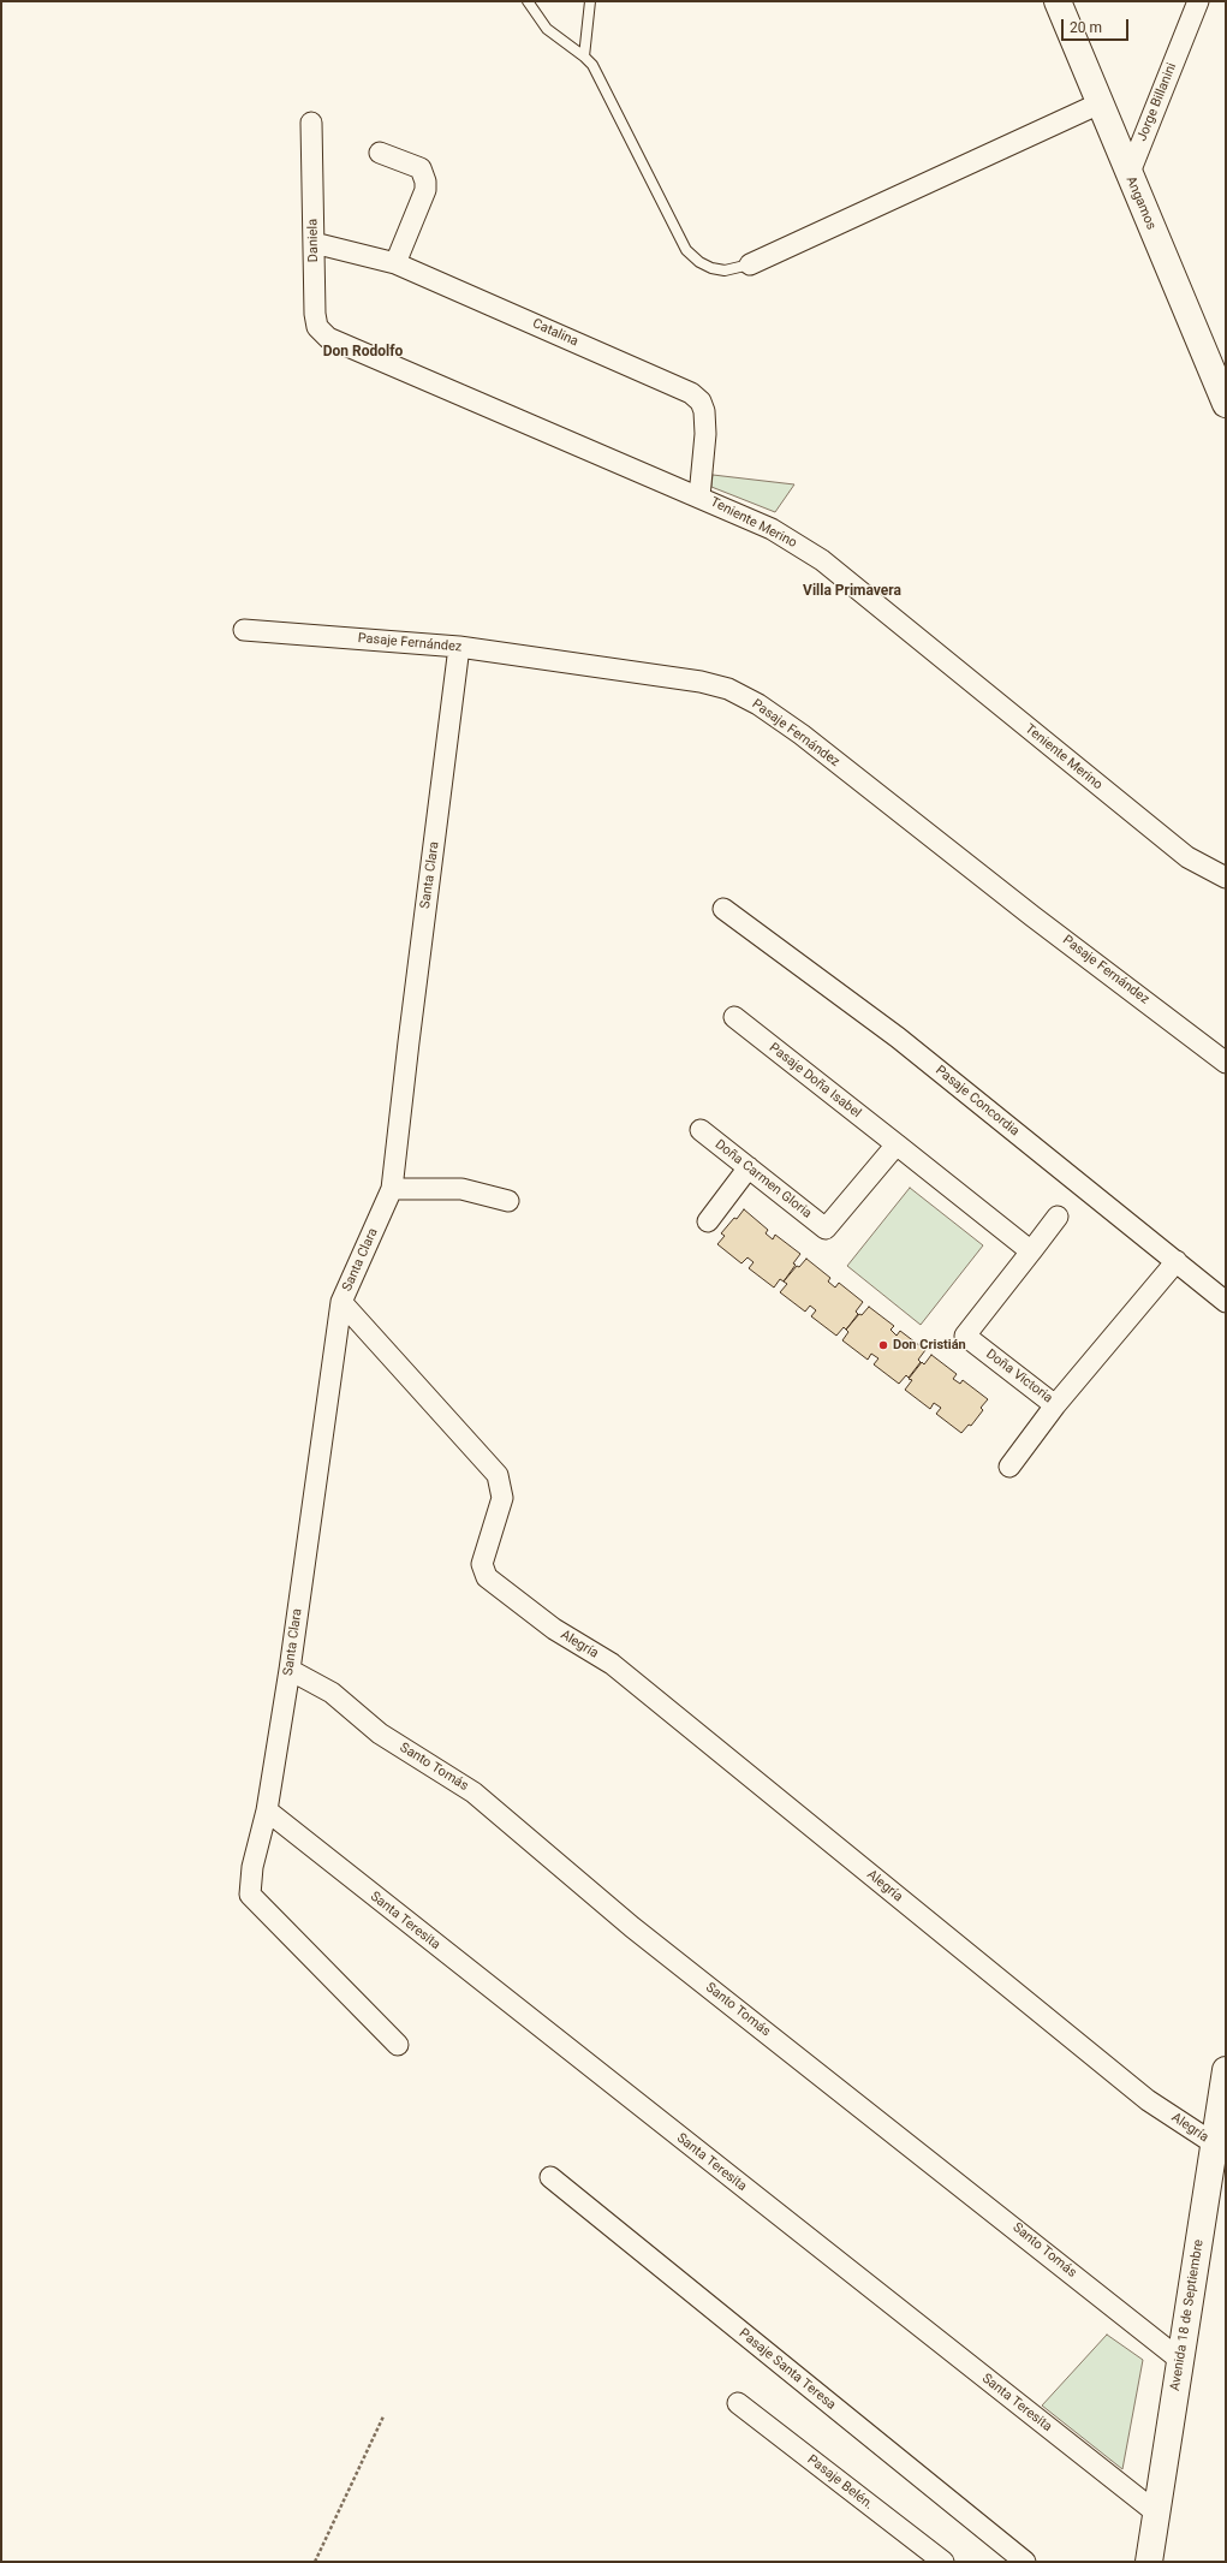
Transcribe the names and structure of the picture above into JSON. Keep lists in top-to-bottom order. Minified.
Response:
{"streets":{"main road":["Angamos","Avenida 18 de Septiembre"],"street":["Jorge Billanini","Daniela","Catalina","Teniente Merino","Pasaje Fernández","Santa Clara","Pasaje Doña Isabel","Pasaje Concordia","Doña Carmen Gloria","Doña Victoria","Alegría","Santo Tomás","Santa Teresita","Pasaje Santa Teresa","Pasaje Belén."]},"crossings":[["Jorge Billanini","Angamos"],["Daniela","Catalina"],["Daniela","Teniente Merino"],["Catalina","Teniente Merino"],["Pasaje Fernández","Santa Clara"],["Santa Clara","Alegría"],["Santa Clara","Santo Tomás"],["Santa Clara","Santa Teresita"],["Pasaje Doña Isabel","Doña Carmen Gloria"],["Pasaje Concordia","Doña Victoria"],["Alegría","Avenida 18 de Septiembre"],["Santo Tomás","Avenida 18 de Septiembre"],["Santa Teresita","Avenida 18 de Septiembre"]],"districts":["Don Rodolfo","Villa Primavera"],"places":["Don Cristián"],"scale_bar":"20 m"}
